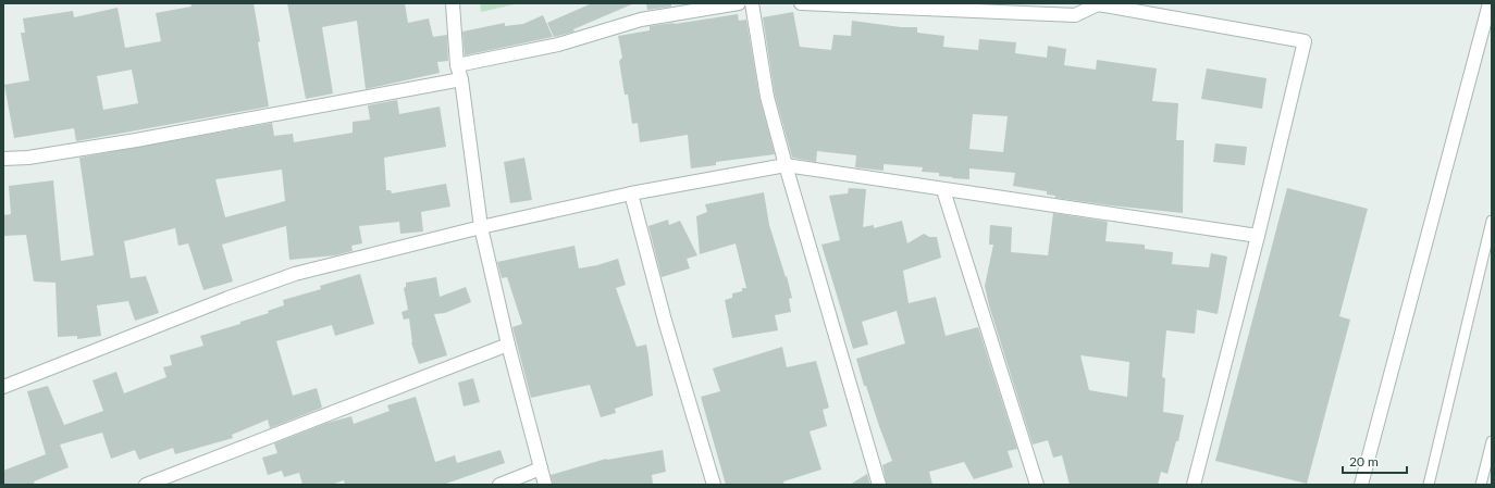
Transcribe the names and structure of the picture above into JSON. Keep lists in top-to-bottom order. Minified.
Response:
{"scale_bar":"20 m"}
